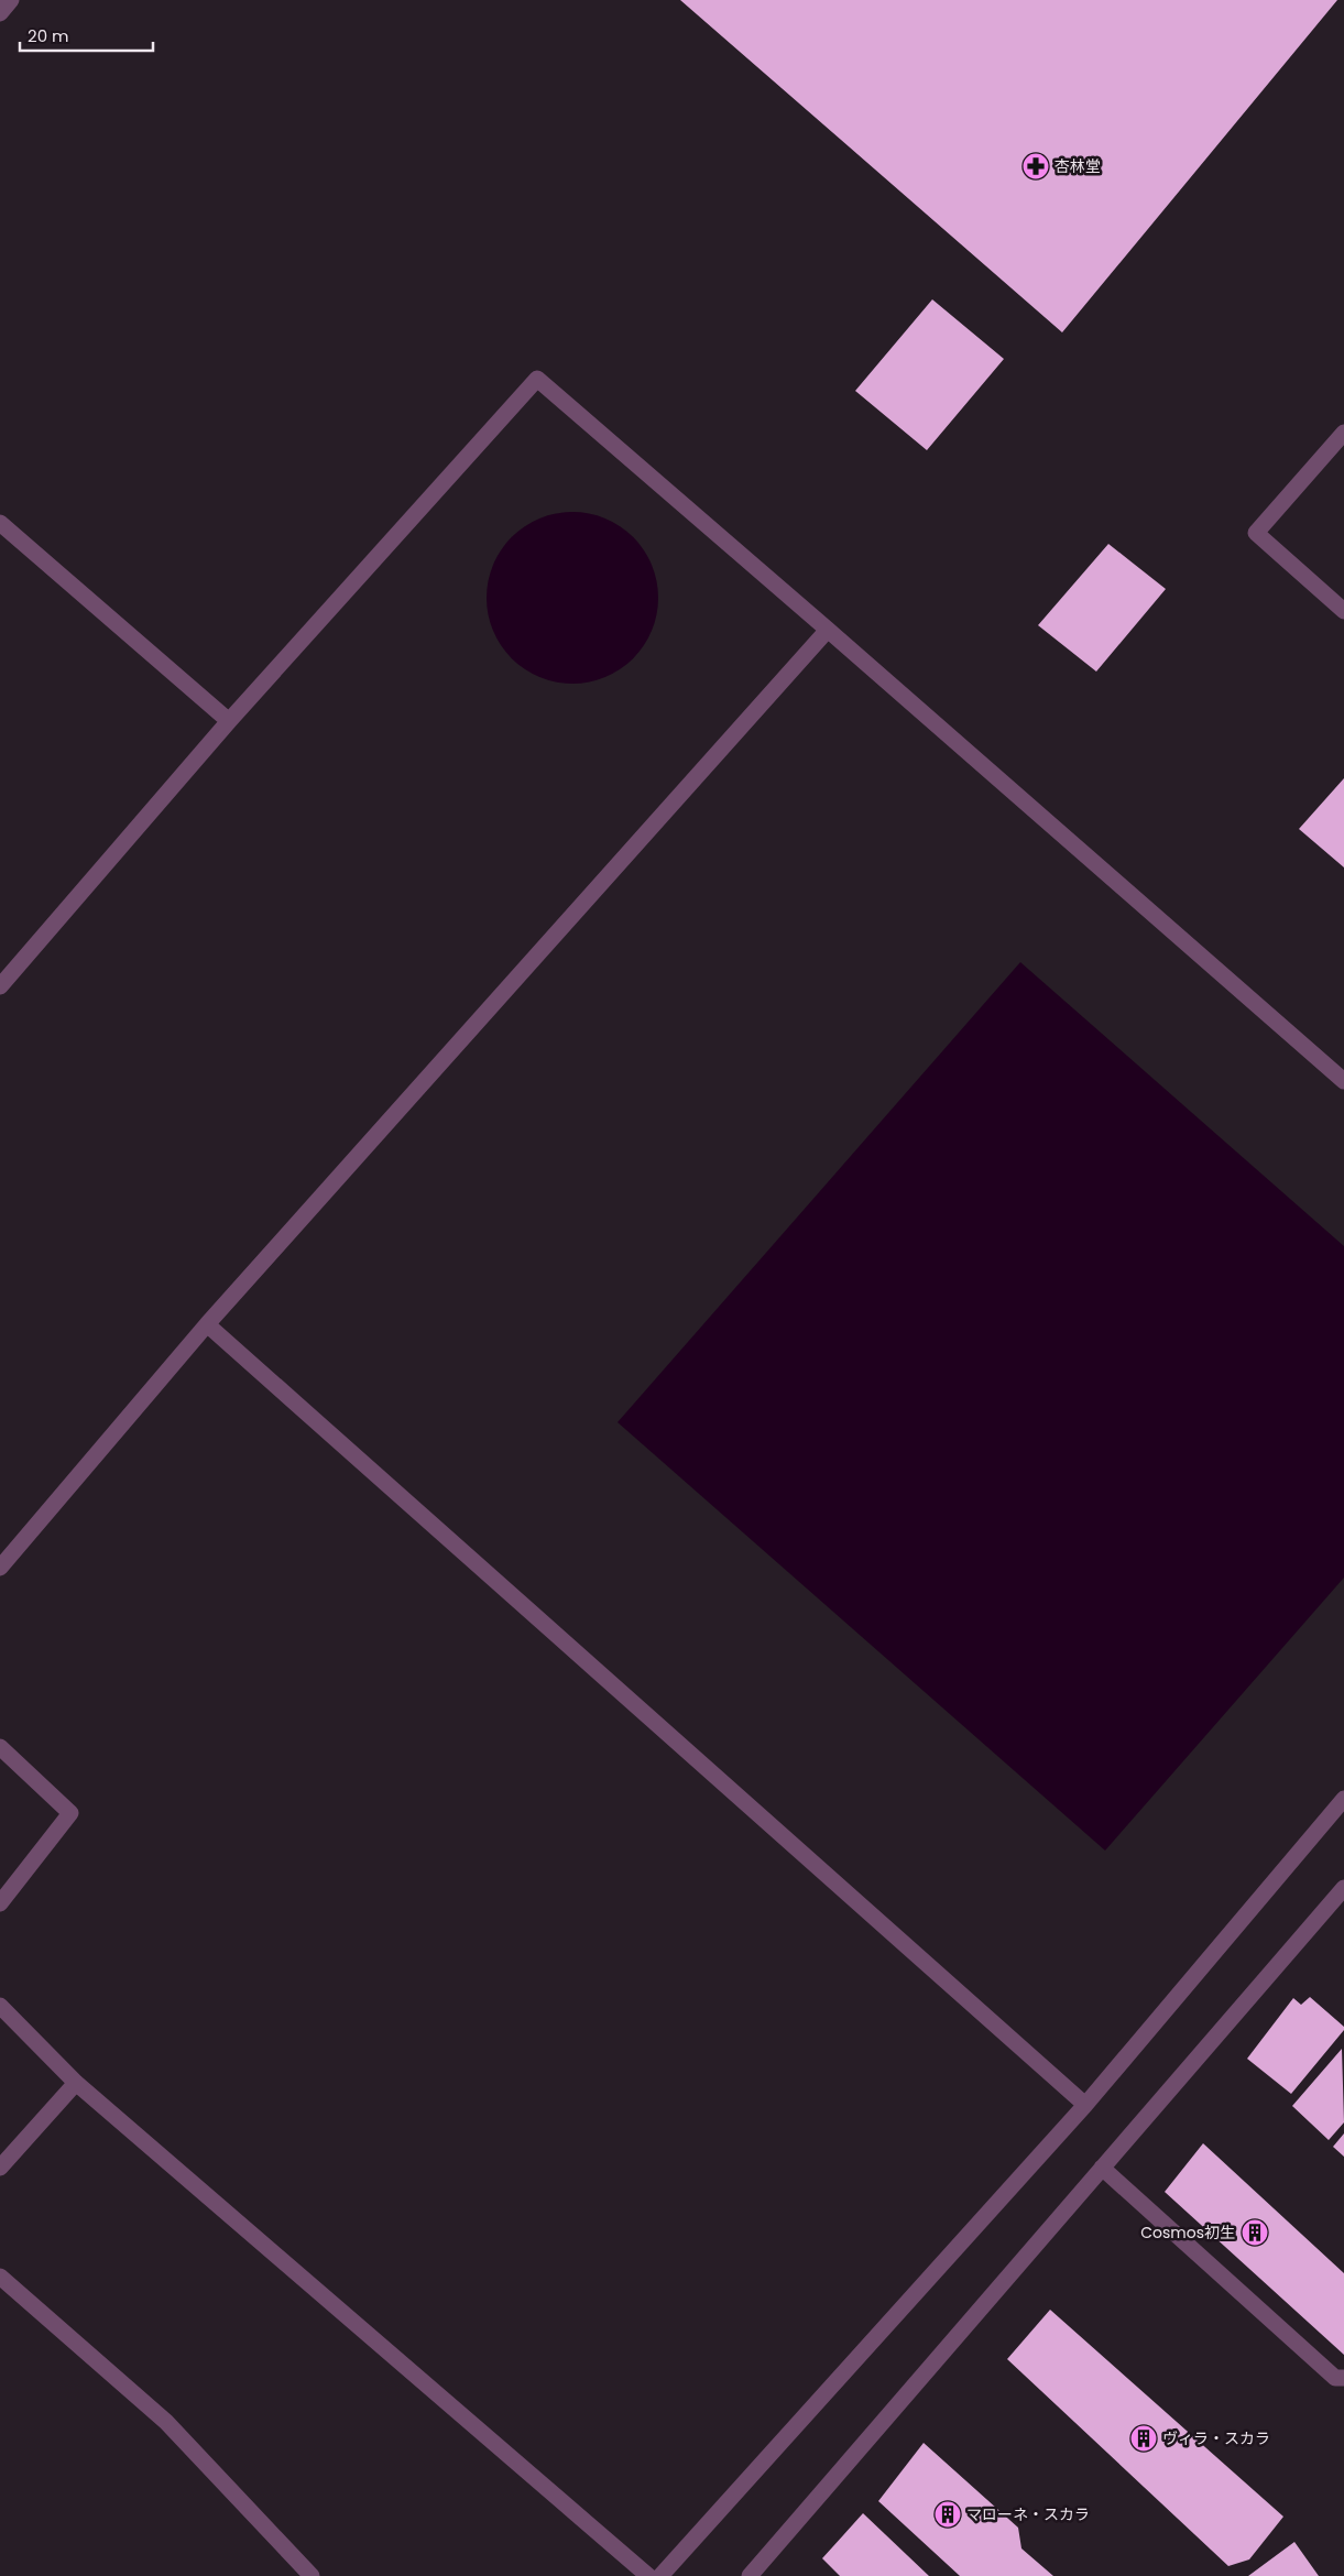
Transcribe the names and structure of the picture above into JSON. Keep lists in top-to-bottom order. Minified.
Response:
{"places":{"pharmacy":["杏林堂"],"building":["Cosmos初生","ヴィラ・スカラ","マローネ・スカラ"]},"scale_bar":"20 m"}
